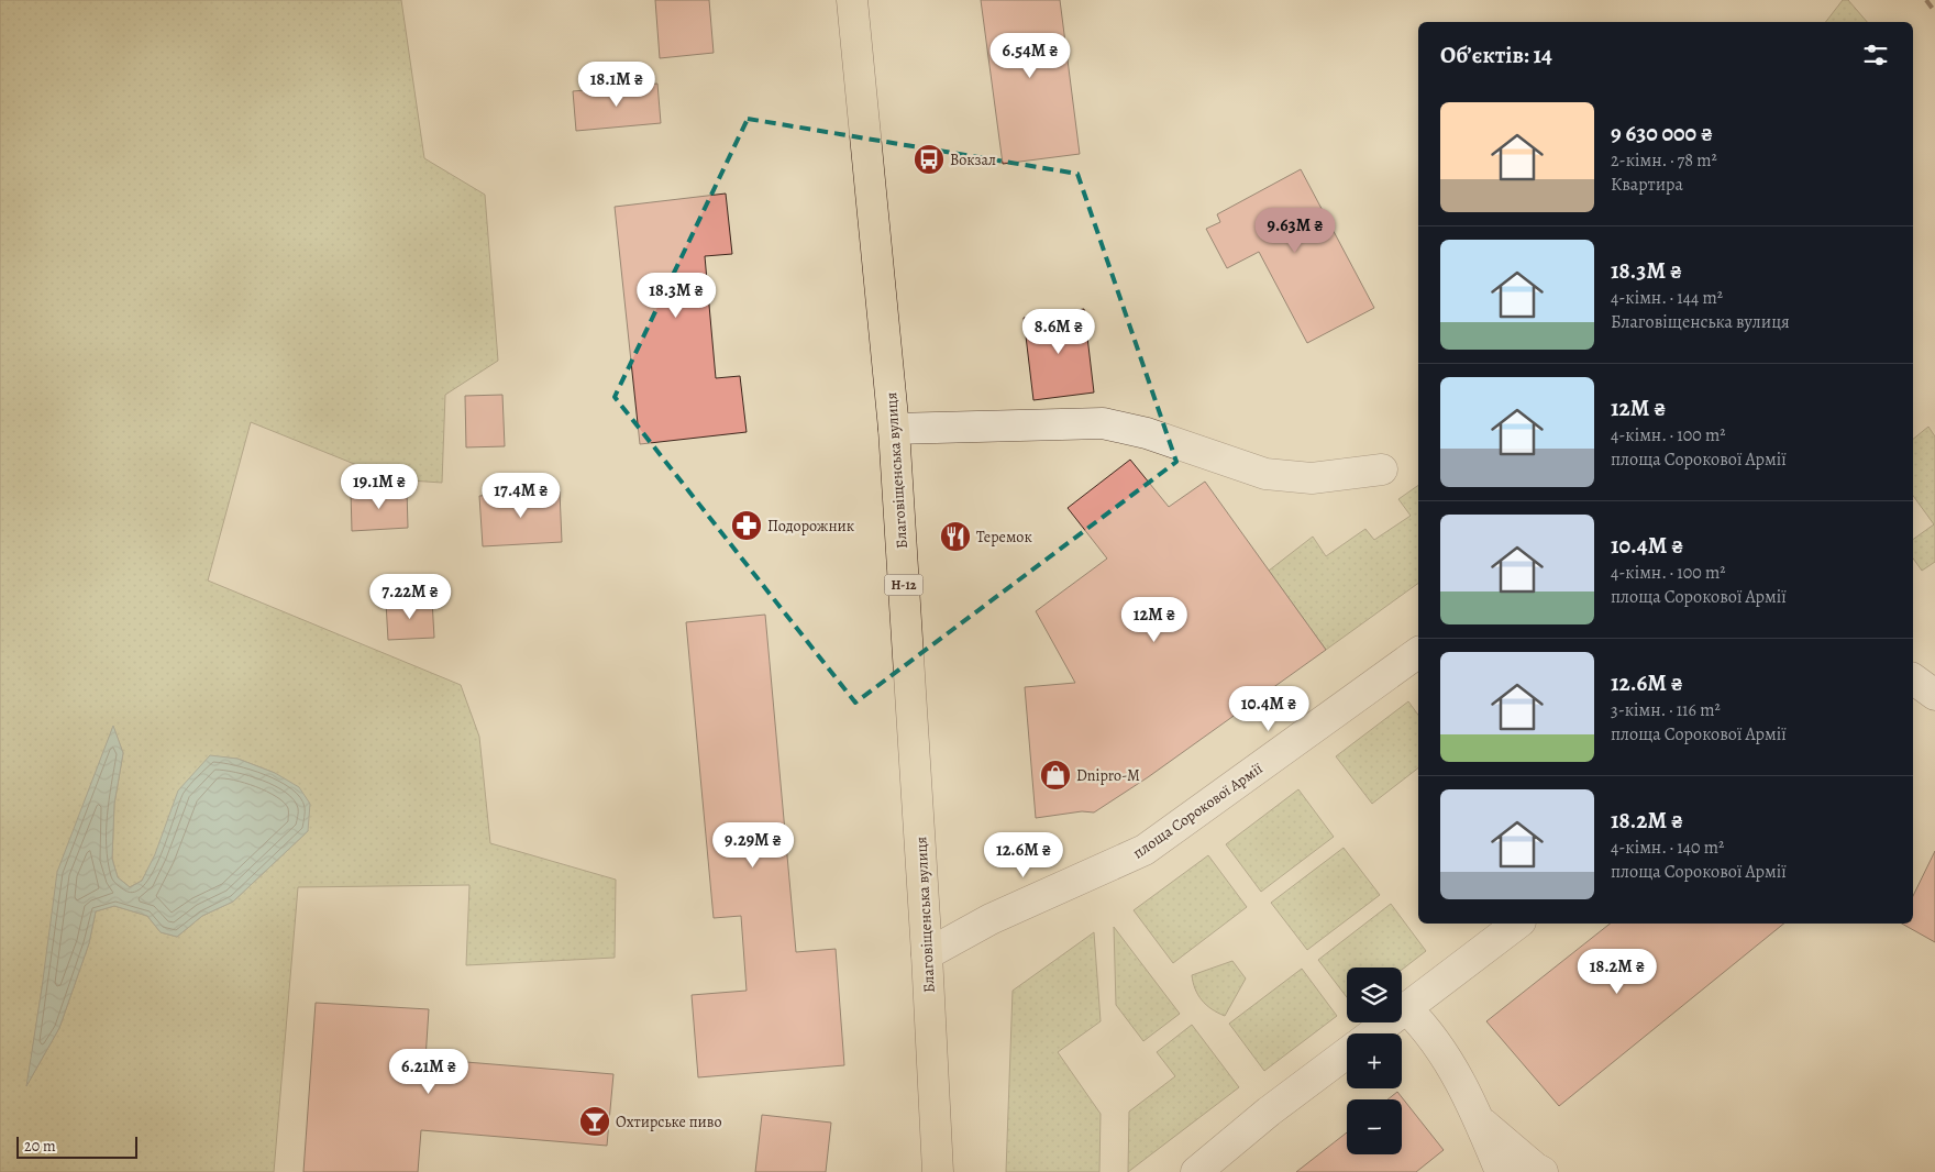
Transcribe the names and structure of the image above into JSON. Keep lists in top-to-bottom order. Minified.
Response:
{"streets":{"main road":["Благовіщенська вулиця","Н-12"],"street":["площа Сорокової Армії"]},"crossings":[["Благовіщенська вулиця","площа Сорокової Армії"]],"places":{"bus stop":["Вокзал"],"pharmacy":["Подорожник"],"restaurant":["Теремок"],"shop":["Dnipro-M"],"bar":["Охтирське пиво"]},"scale_bar":"20 m","page":{"heading":"Об’єктів: 14","price":["6.54M ₴","18.1M ₴","9.63M ₴","18.3M ₴","8.6M ₴","19.1M ₴","17.4M ₴","7.22M ₴","12M ₴","10.4M ₴","9.29M ₴","12.6M ₴","18.2M ₴","6.21M ₴"],"list":[{"name":"9 630 000 ₴","note":"2-кімн. · 78 m² · Квартира"},{"name":"18.3M ₴","note":"4-кімн. · 144 m² · Благовіщенська вулиця"},{"name":"12M ₴","note":"4-кімн. · 100 m² · площа Сорокової Армії"},{"name":"10.4M ₴","note":"4-кімн. · 100 m² · площа Сорокової Армії"},{"name":"12.6M ₴","note":"3-кімн. · 116 m² · площа Сорокової Армії"},{"name":"18.2M ₴","note":"4-кімн. · 140 m² · площа Сорокової Армії"}],"map_buttons":["+","−"],"scale":"20 m"}}
